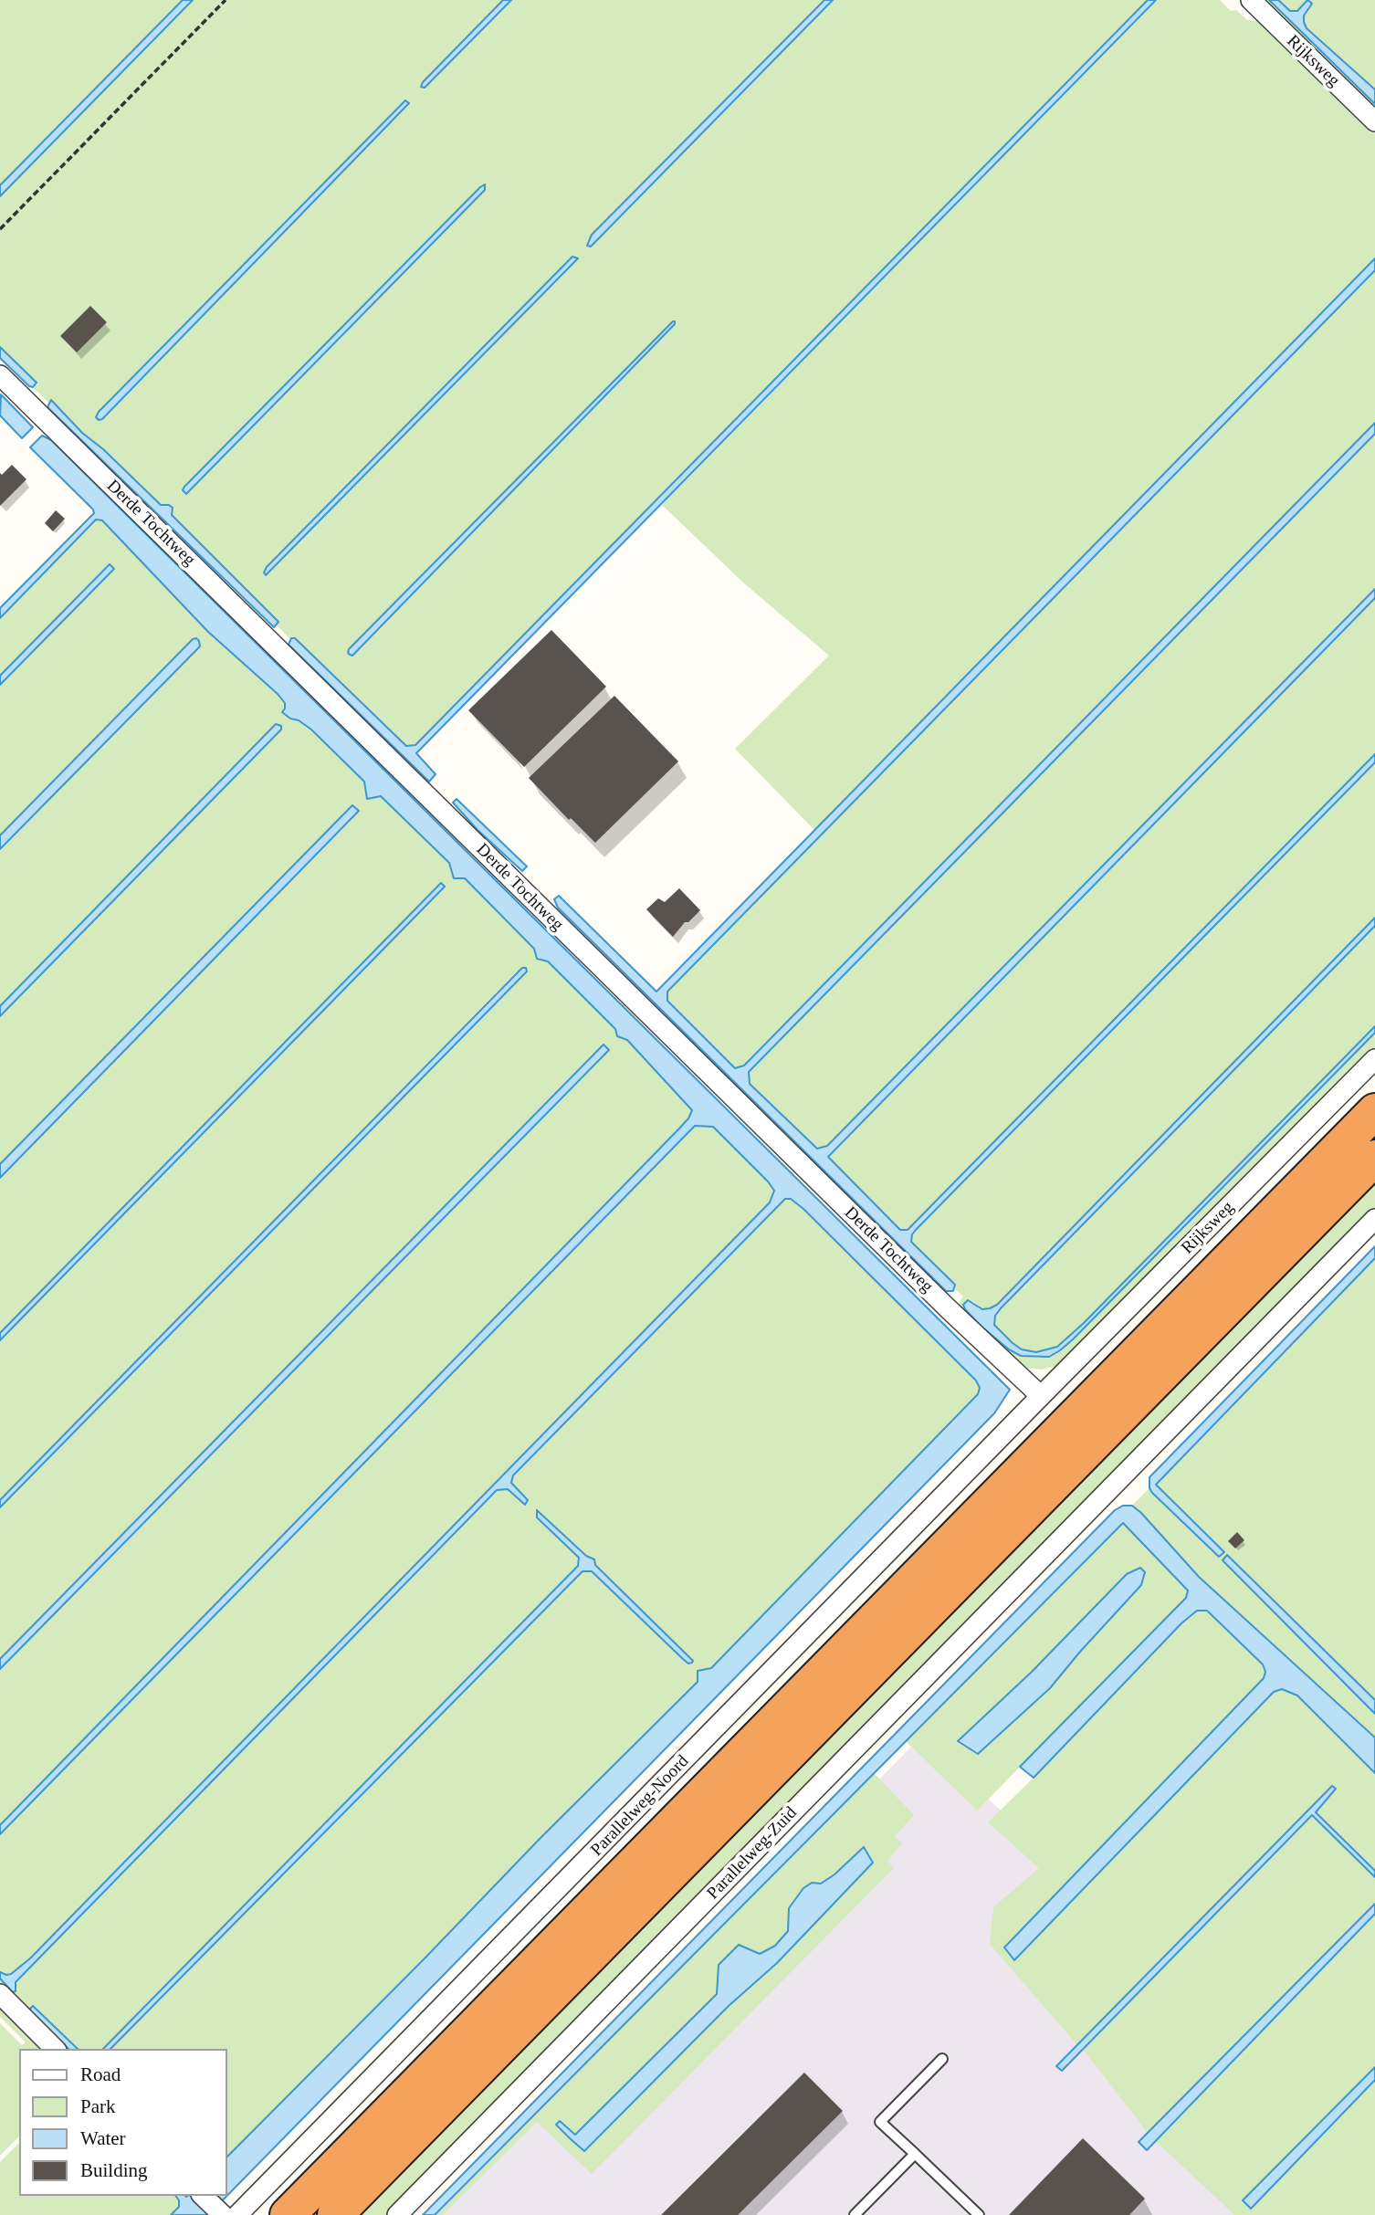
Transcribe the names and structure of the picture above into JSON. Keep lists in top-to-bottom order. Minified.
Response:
{"streets":{"highway":["Rijksweg"],"street":["Derde Tochtweg","Parallelweg-Noord","Parallelweg-Zuid"]},"crossings":[["Rijksweg","Derde Tochtweg"],["Rijksweg","Parallelweg-Noord"],["Derde Tochtweg","Parallelweg-Noord"]],"legend":["Road","Park","Water","Building"]}
